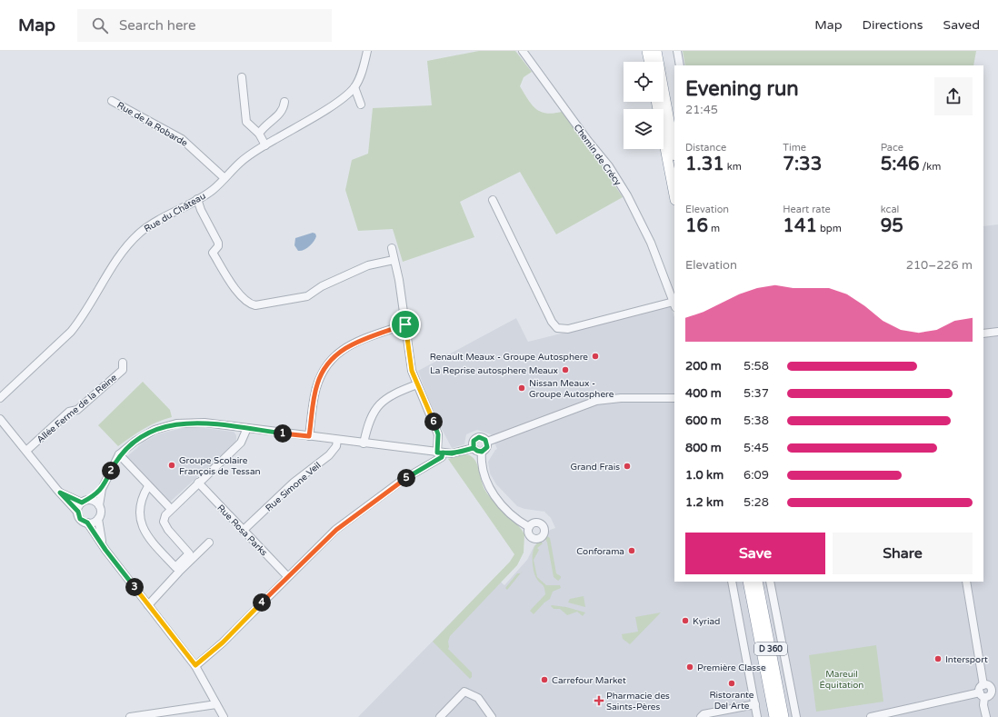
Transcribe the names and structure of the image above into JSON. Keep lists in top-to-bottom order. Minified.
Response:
{"streets":{"highway":["D 360"],"street":["Rue de la Robarde","Chemin de Crécy","Rue du Château","Allée Ferme de la Reine","Rue Simone Veil","Rue Rosa Parks"]},"crossings":[["Rue de la Robarde","Rue du Château"],["Rue Simone Veil","Rue Rosa Parks"]],"parks":["Mareuil Équitation"],"places":{"other":["Renault Meaux - Groupe Autosphere","La Reprise autosphere Meaux","Nissan Meaux - Groupe Autosphere","Groupe Scolaire François de Tessan","Grand Frais","Conforama","Kyriad","Intersport","Première Classe","Carrefour Market","Ristorante Del Arte"],"health":["Pharmacie des Saints-Pères"]},"page":{"header":"Map","search":"Search here","nav":["Map","Directions","Saved"],"heading":["Evening run","21:45"],"stats":[["Distance","1.31 km"],["Time","7:33"],["Pace","5:46 /km"],["Elevation","16 m"],["Heart rate","141 bpm"],["kcal","95"]],"chart":["Elevation","210–226 m"],"list":[{"name":"200 m","note":"5:58"},{"name":"400 m","note":"5:37"},{"name":"600 m","note":"5:38"},{"name":"800 m","note":"5:45"},{"name":"1.0 km","note":"6:09"},{"name":"1.2 km","note":"5:28"}],"pins":["6","1","2","5","3","4"],"buttons":["Save","Share"]}}
